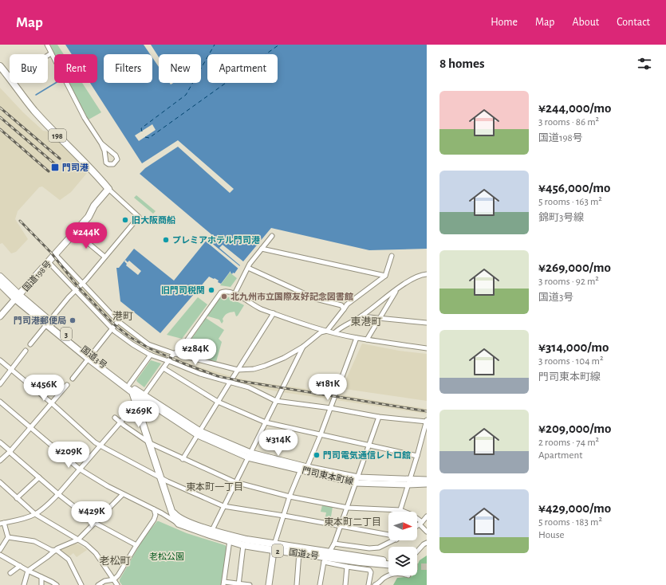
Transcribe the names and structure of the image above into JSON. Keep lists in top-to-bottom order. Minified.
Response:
{"streets":{"highway":["198","国道198号","3","国道3号","2","国道2号"],"main road":["門司東本町線"]},"crossings":[["198","国道198号"],["国道198号","国道3号"],["国道3号","門司東本町線"],["国道3号","国道2号"]],"districts":["港町","東港町","東本町一丁目","東本町二丁目","老松町"],"parks":["老松公園"],"places":{"transit":["門司港"],"other":["旧大阪商船","プレミアホテル門司港","旧門司税関","北九州市立国際友好記念図書館","門司港郵便局","門司電気通信レトロ館"]},"north":"right","page":{"header":"Map","nav":["Home","Map","About","Contact"],"heading":"8 homes","chip":["Buy","Rent","Filters","New","Apartment"],"list":[{"name":"¥244,000/mo","note":"3 rooms · 86 m² · 国道198号"},{"name":"¥456,000/mo","note":"5 rooms · 163 m² · 錦町3号線"},{"name":"¥269,000/mo","note":"3 rooms · 92 m² · 国道3号"},{"name":"¥314,000/mo","note":"3 rooms · 104 m² · 門司東本町線"},{"name":"¥209,000/mo","note":"2 rooms · 74 m² · Apartment"},{"name":"¥429,000/mo","note":"5 rooms · 183 m² · House"}],"price":["¥244K","¥284K","¥181K","¥456K","¥269K","¥314K","¥209K","¥429K"]}}
